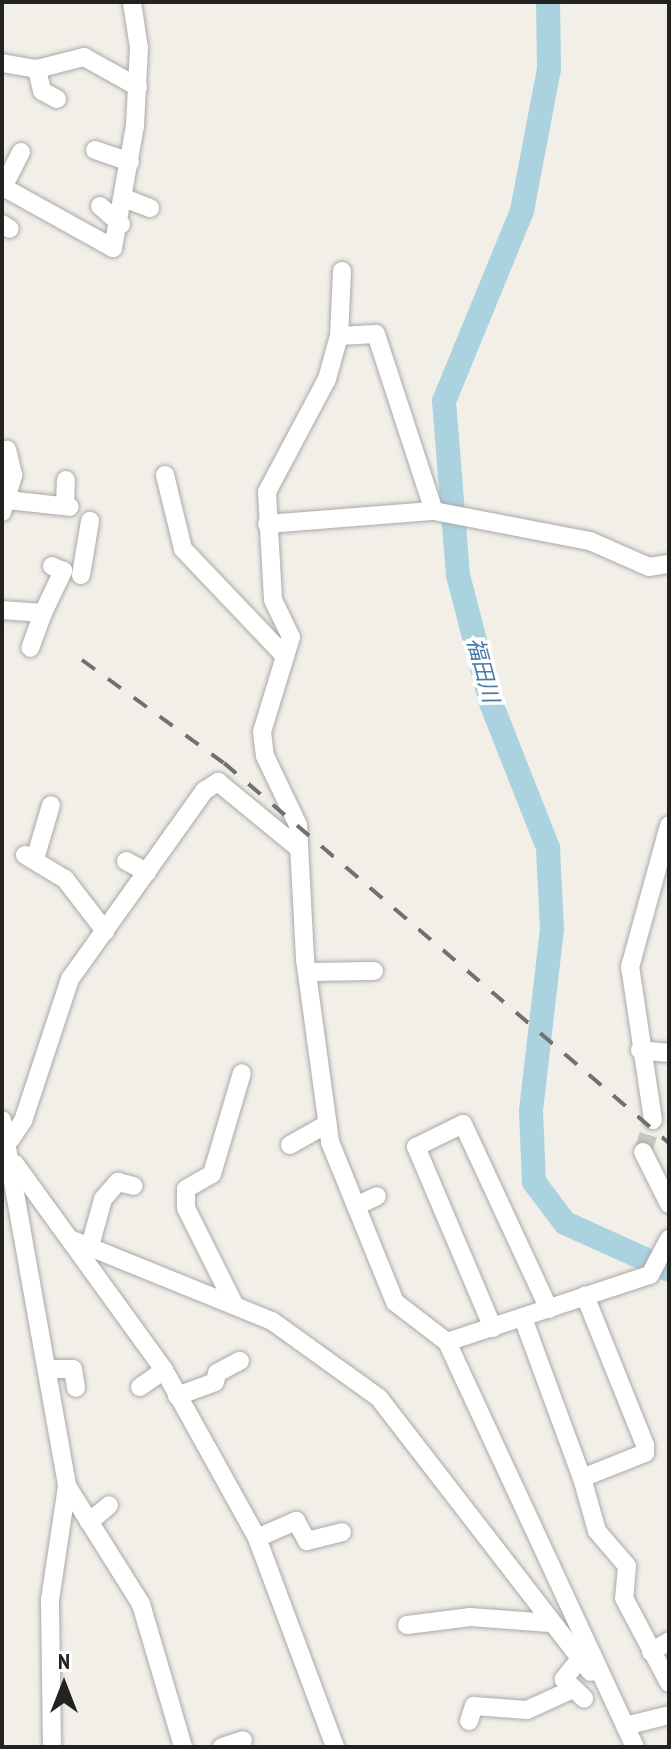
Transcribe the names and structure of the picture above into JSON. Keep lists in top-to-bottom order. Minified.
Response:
{"water":["福田川"],"north":"top"}
